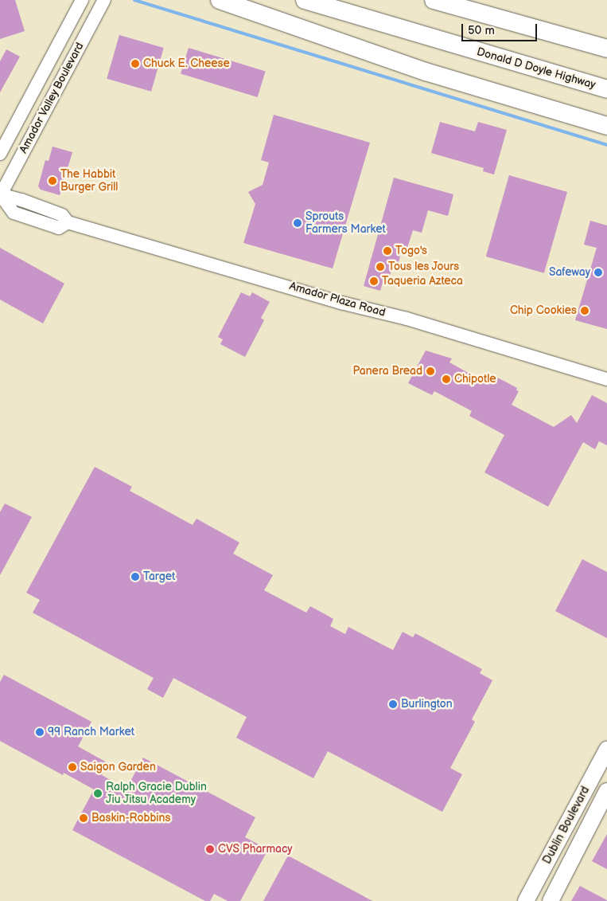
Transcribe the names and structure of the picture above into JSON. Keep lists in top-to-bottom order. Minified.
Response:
{"streets":{"highway":["Donald D Doyle Highway"],"main road":["Dublin Boulevard"],"street":["Amador Valley Boulevard","Amador Plaza Road"]},"crossings":[["Amador Valley Boulevard","Amador Plaza Road"]],"places":["Chuck E. Cheese","The Habbit Burger Grill","Sprouts Farmers Market","Togo's","Tous les Jours","Safeway","Taqueria Azteca","Chip Cookies","Panera Bread","Chipotle","Target","Burlington","99 Ranch Market","Saigon Garden","Ralph Gracie Dublin Jiu Jitsu Academy","Baskin-Robbins","CVS Pharmacy"],"scale_bar":"50 m"}
